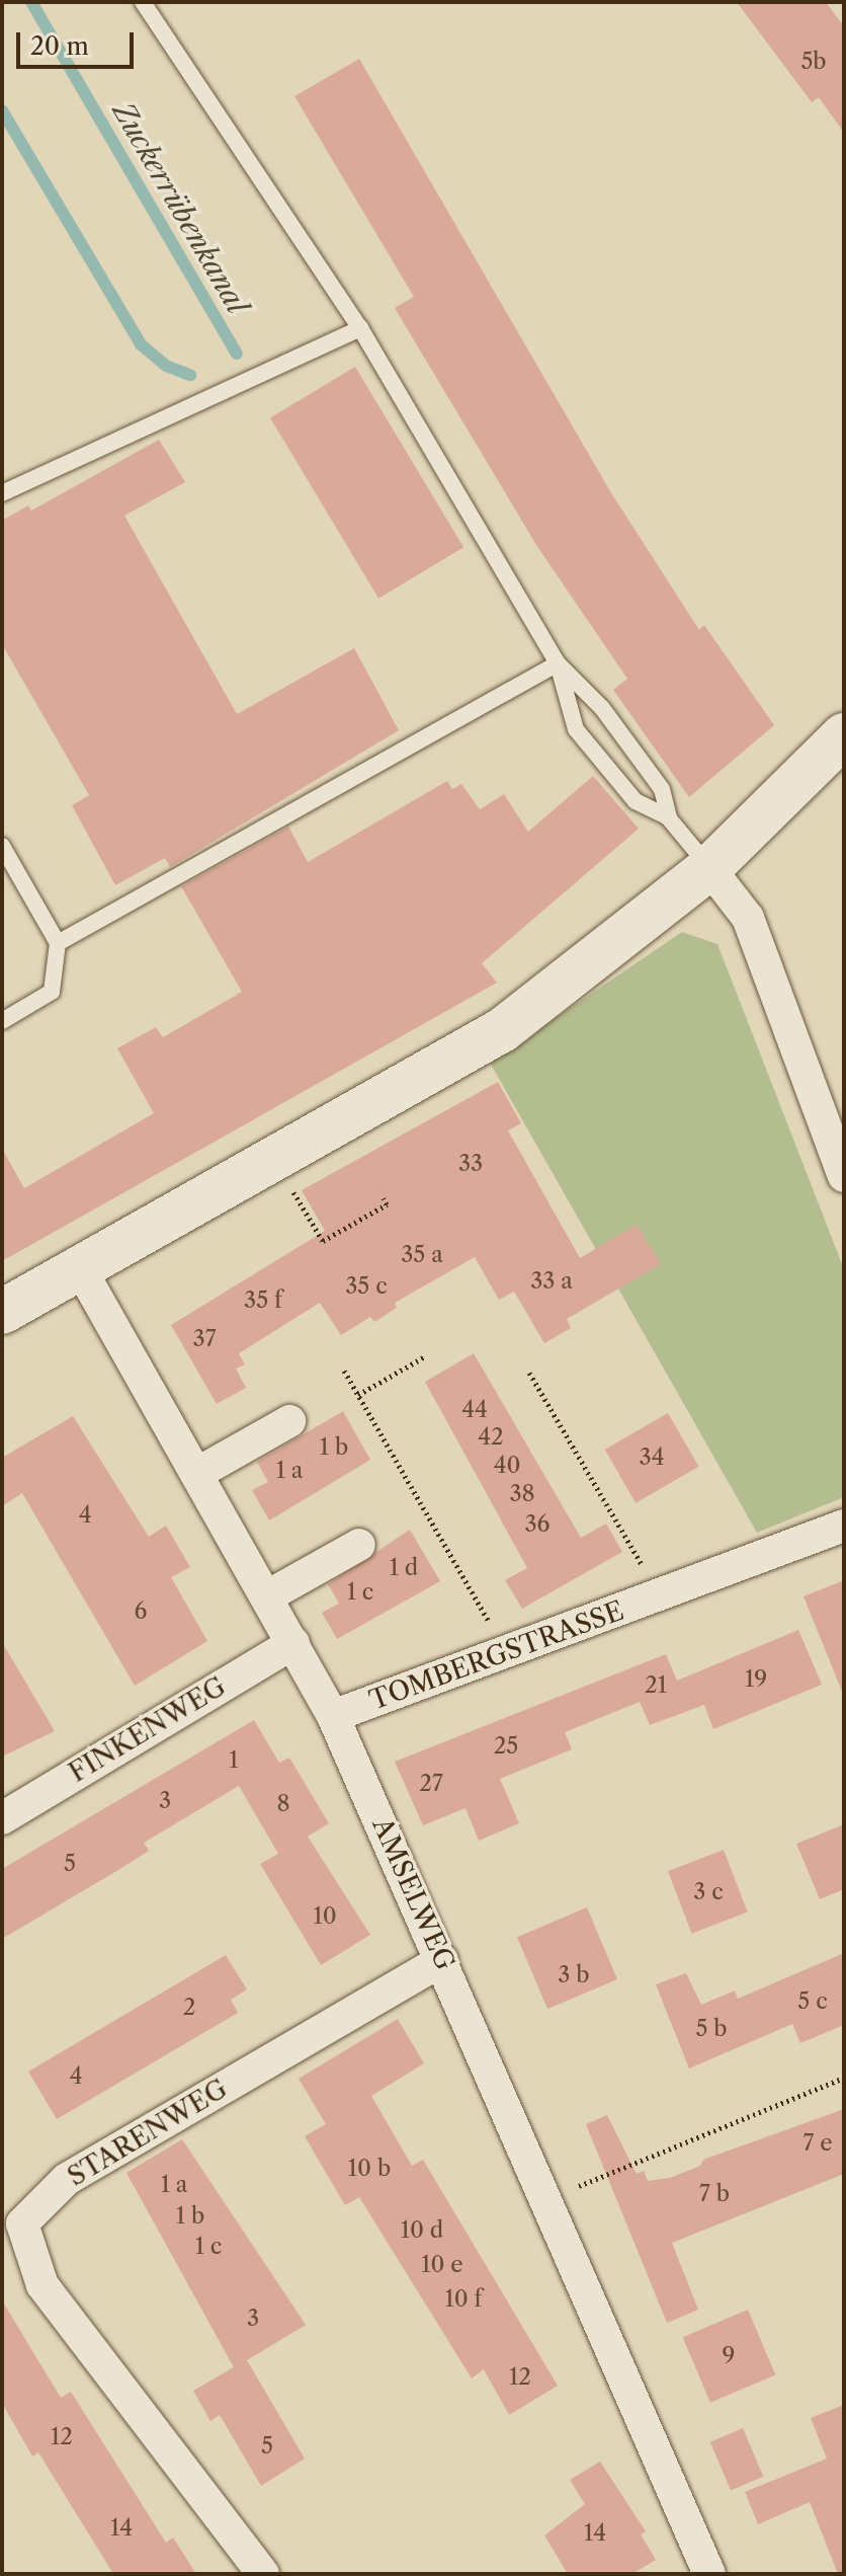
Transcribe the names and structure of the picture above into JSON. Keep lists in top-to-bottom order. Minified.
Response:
{"streets":{"street":["TOMBERGSTRASSE","FINKENWEG","AMSELWEG","STARENWEG"]},"crossings":[["TOMBERGSTRASSE","AMSELWEG"],["FINKENWEG","AMSELWEG"],["AMSELWEG","STARENWEG"]],"water":["Zuckerrübenkanal"],"house_numbers":["5b","33","35 a","33 a","35 c","35 f","37","44","42","1 b","34","40","1 a","38","4","36","1 d","1 c","6","19","21","25","1","27","3","8","5","3 c","10","3 b","5 c","2","5 b","4","7 e","10 b","1 a","7 b","1 b","10 d","1 c","10 e","10 f","3","9","12","12","5","14","14"],"scale_bar":"20 m"}
